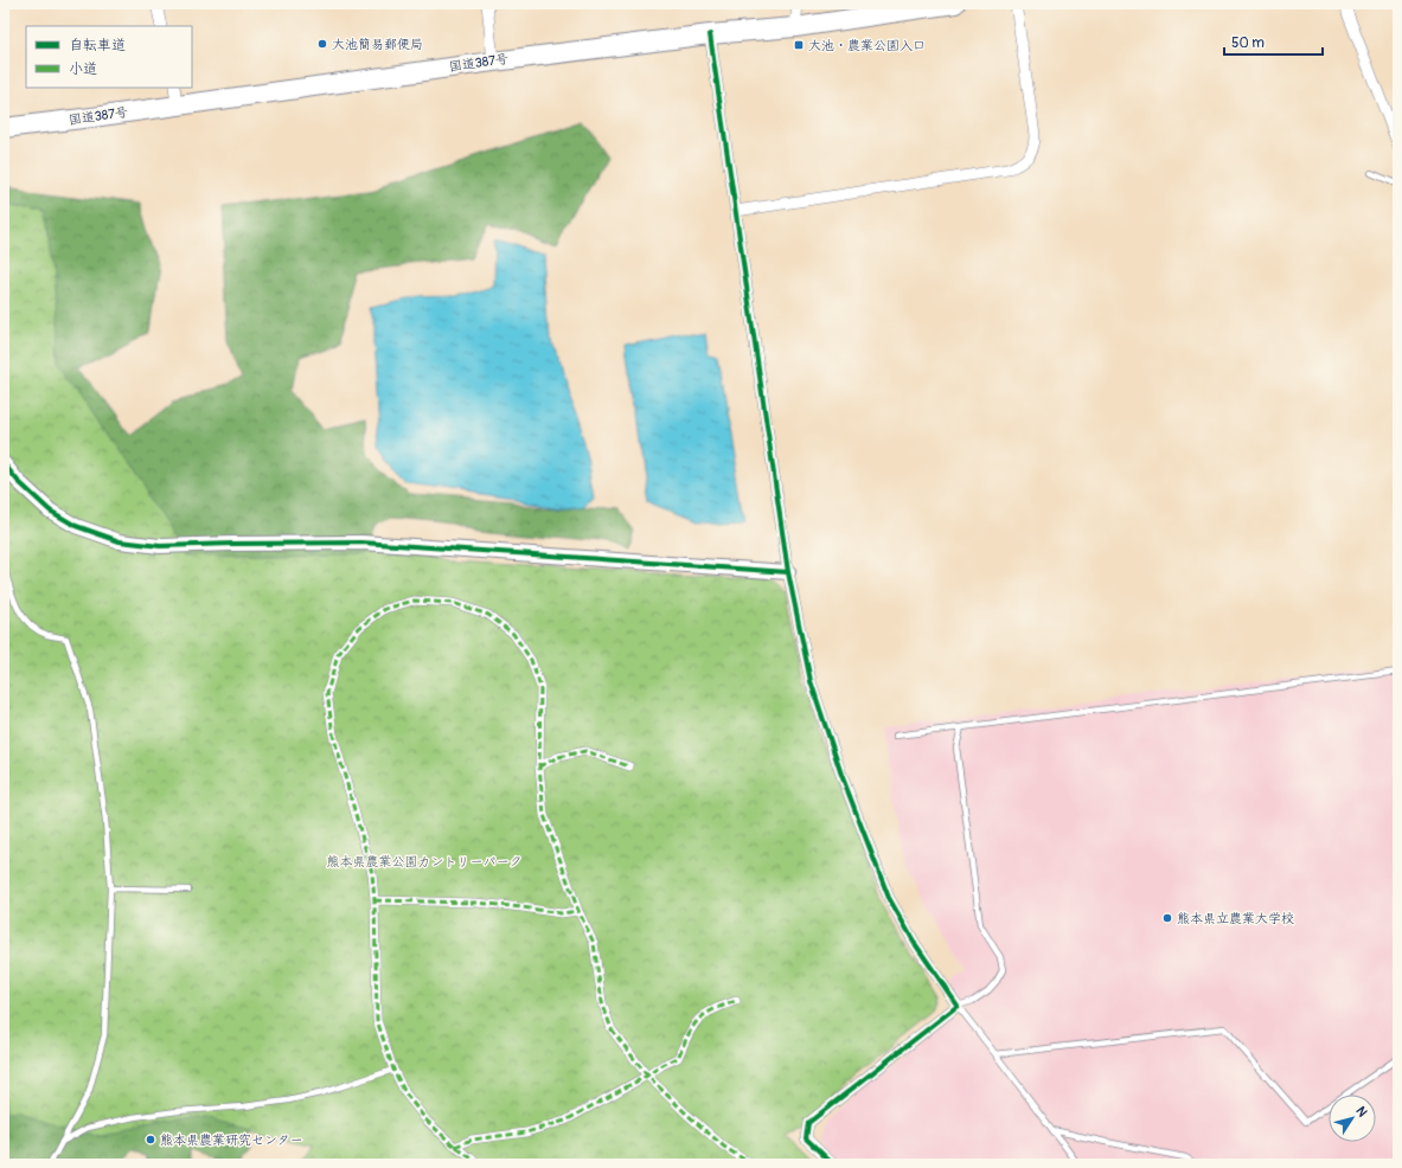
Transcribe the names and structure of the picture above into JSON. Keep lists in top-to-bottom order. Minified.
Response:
{"streets":{"highway":["国道387号"]},"parks":["熊本県農業公園カントリーパーク"],"places":{"other":["大池簡易郵便局","熊本県立農業大学校","熊本県農業研究センター"],"transit":["大池・農業公園入口"]},"legend":["自転車道","小道"],"scale_bar":"50 m","north":"top right"}
